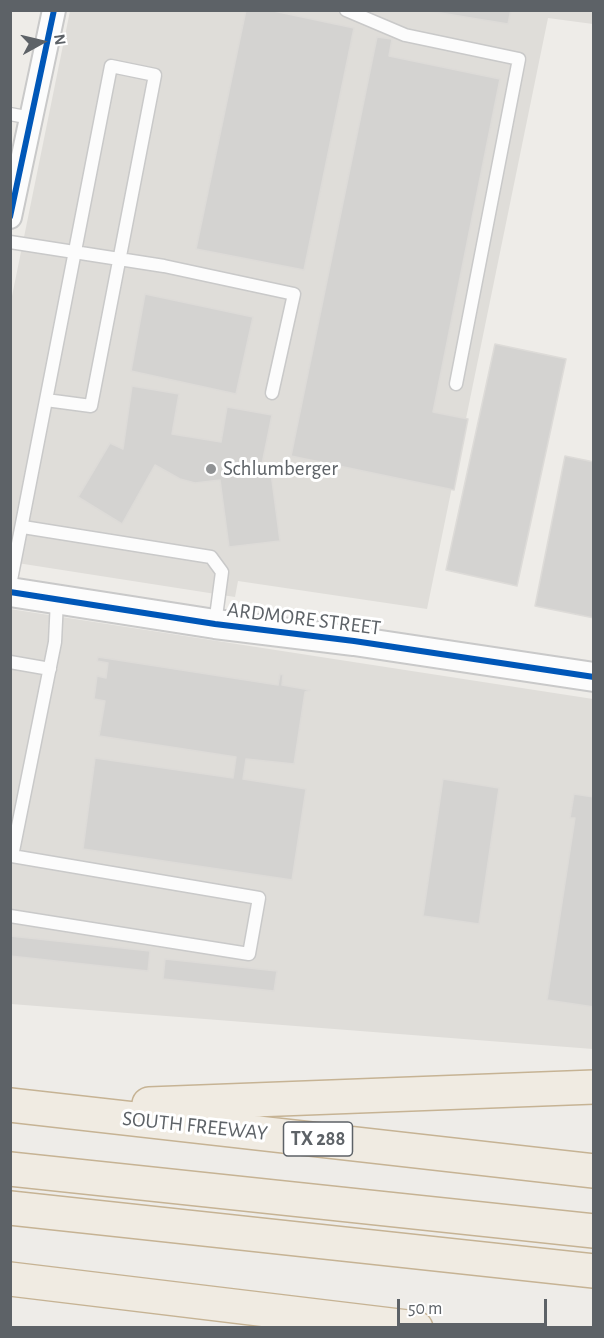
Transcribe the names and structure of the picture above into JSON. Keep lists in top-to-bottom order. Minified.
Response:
{"streets":{"highway":["SOUTH FREEWAY","TX 288"],"street":["ARDMORE STREET"]},"places":["Schlumberger"],"scale_bar":"50 m","north":"right"}
